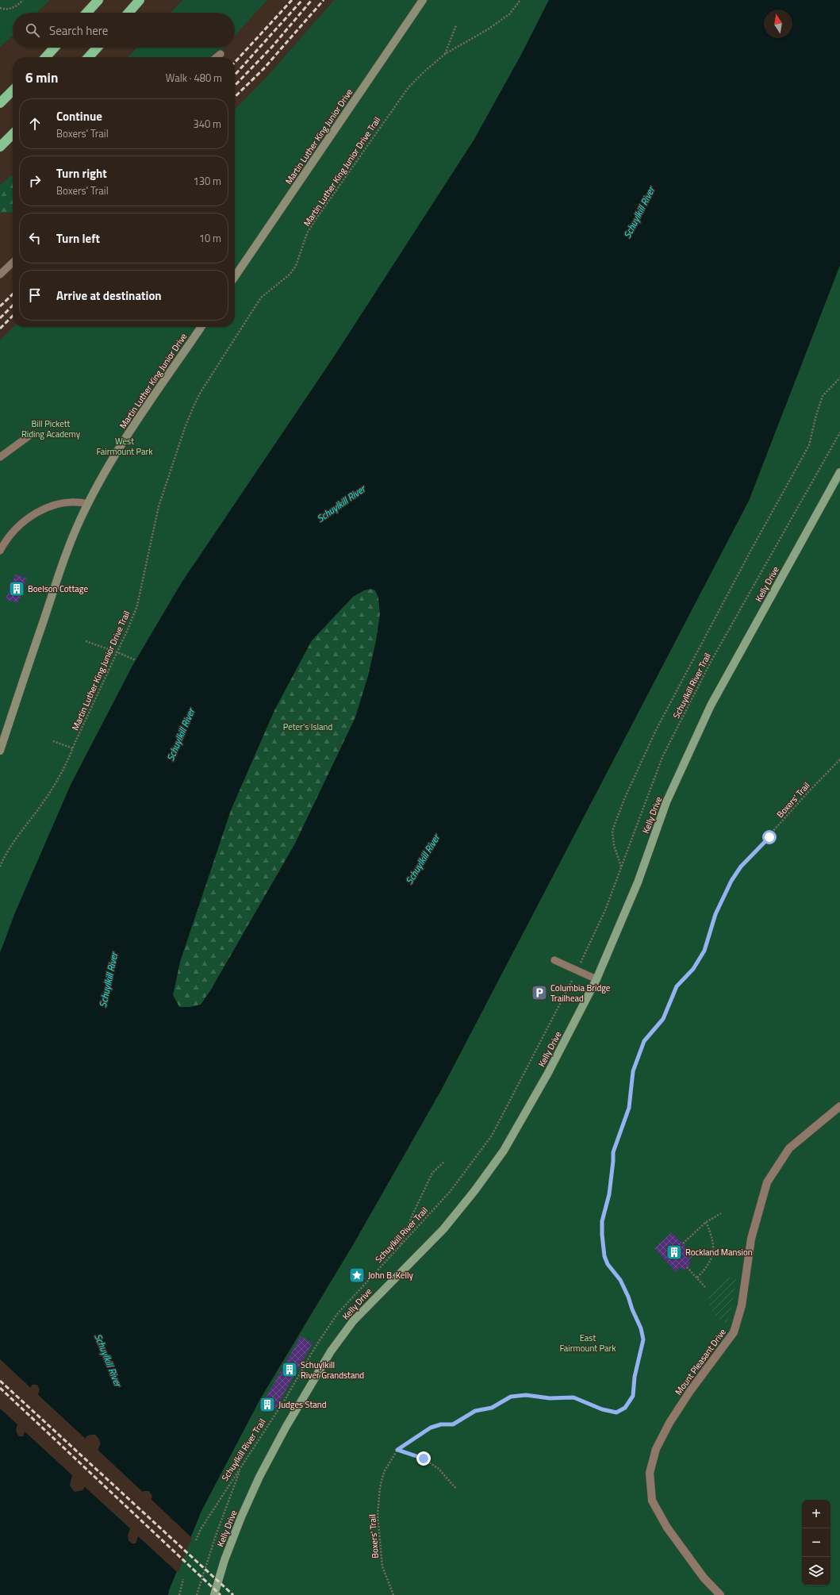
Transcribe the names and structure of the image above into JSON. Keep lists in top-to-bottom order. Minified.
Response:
{"streets":{"main road":["Martin Luther King Junior Drive","Kelly Drive"],"street":["Mount Pleasant Drive"],"path":["Martin Luther King Junior Drive Trail","Schuylkill River Trail","Boxers' Trail"]},"water":["Schuylkill River"],"parks":["Bill Pickett Riding Academy","West Fairmount Park","Peter's Island","East Fairmount Park"],"places":{"building":["Boelson Cottage","Rockland Mansion","Schuylkill River Grandstand","Judges Stand"],"parking":["Columbia Bridge Trailhead"],"place":["John B. Kelly"]},"north":"top","page":{"search":"Search here","heading":["6 min","Walk · 480 m"],"list":[["Continue","Boxers' Trail","340 m"],["Turn right","Boxers' Trail","130 m"],["Turn left","10 m"],"Arrive at destination"],"map_buttons":["+","−"]}}
